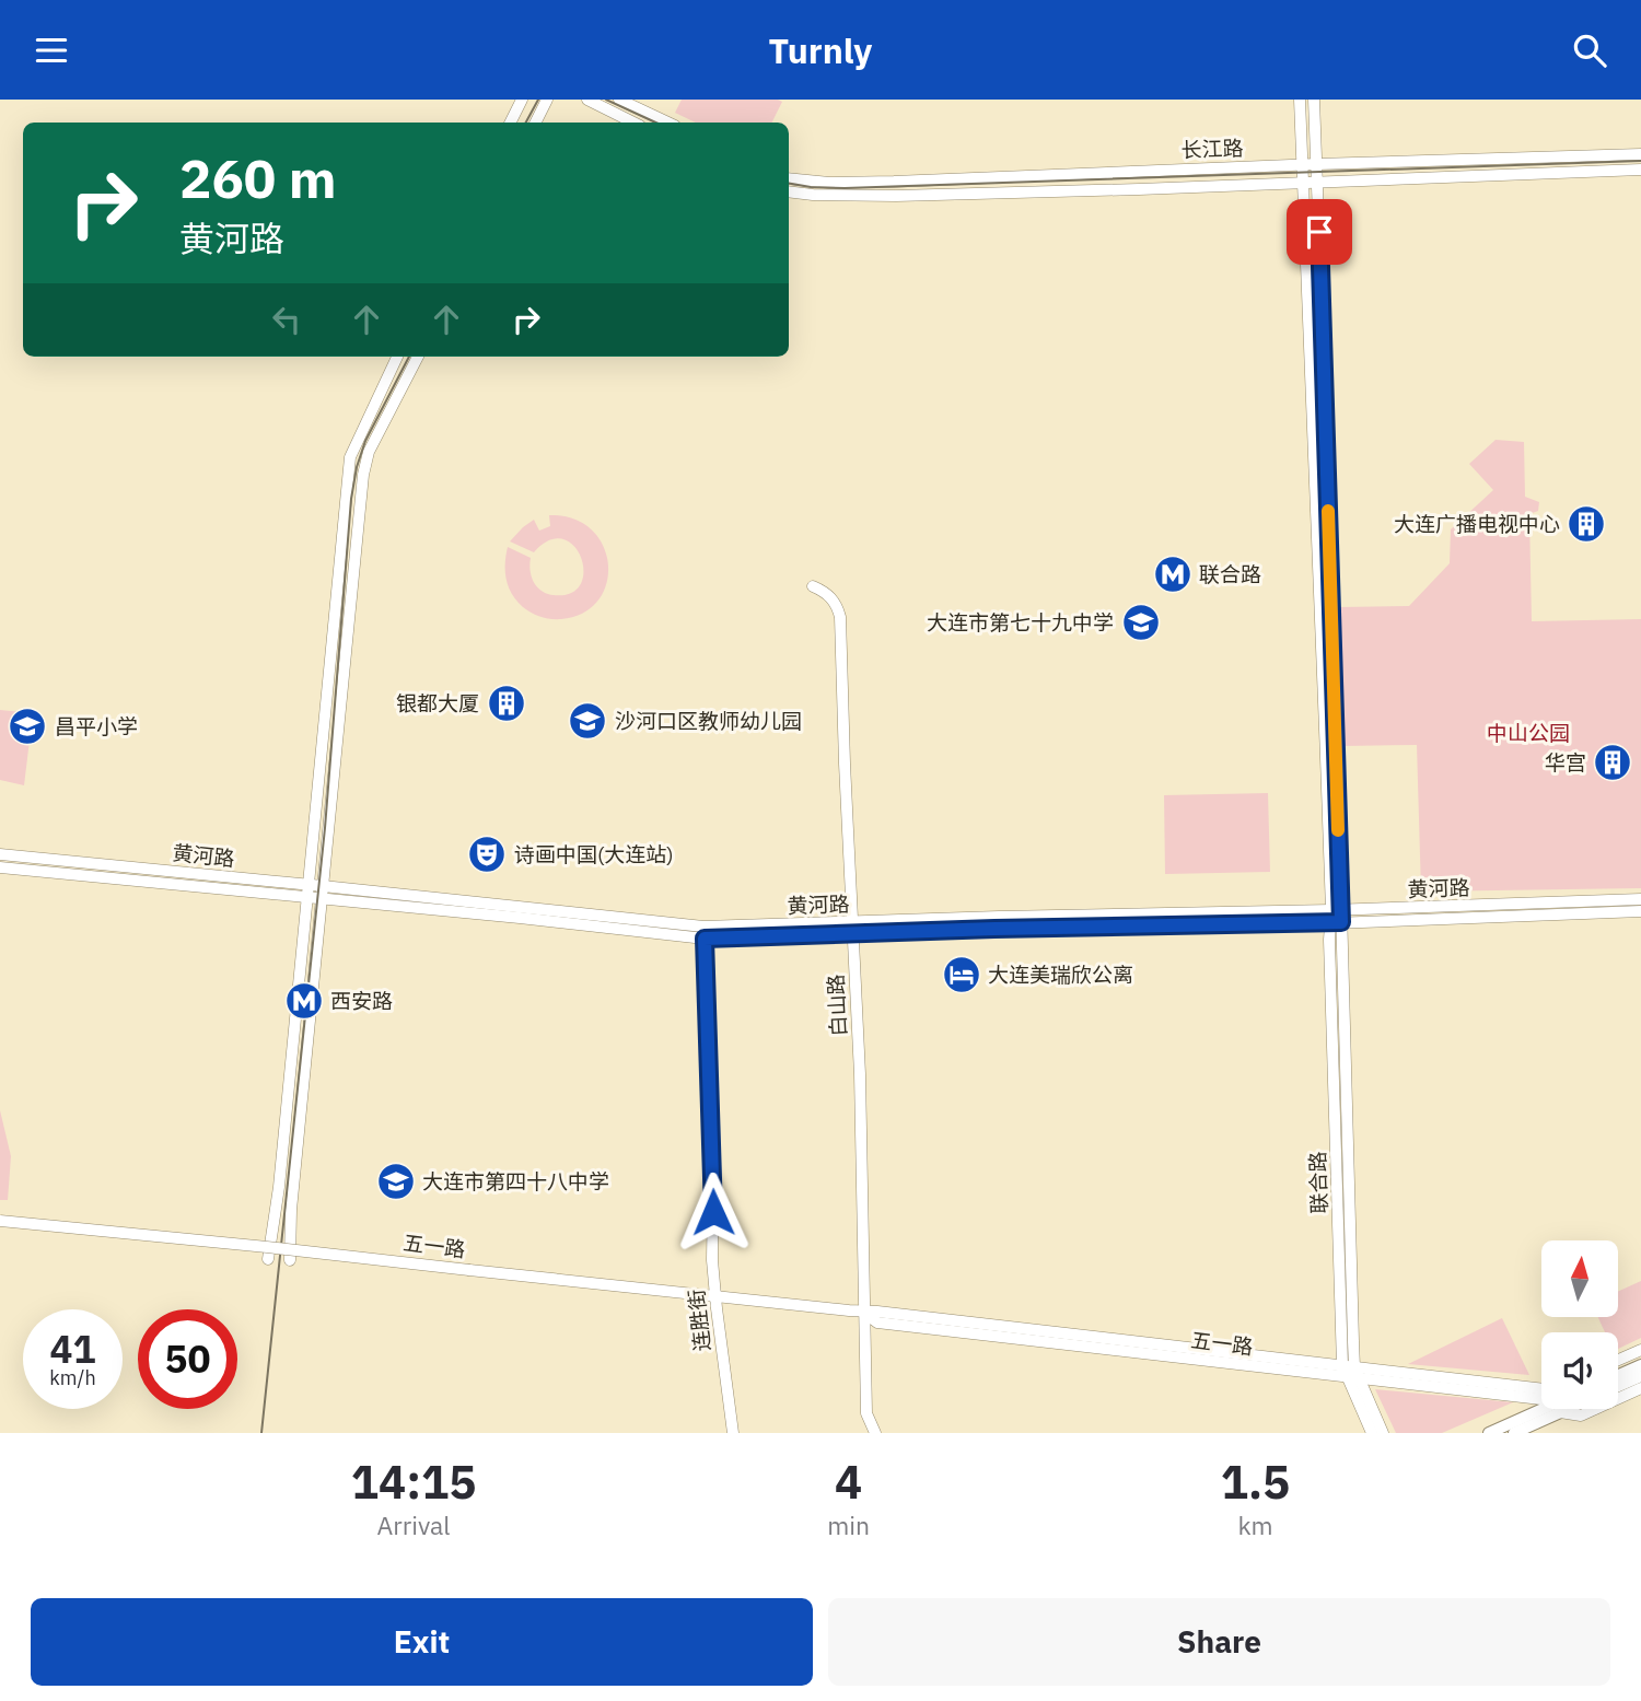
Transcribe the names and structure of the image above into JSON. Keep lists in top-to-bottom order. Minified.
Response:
{"streets":{"main road":["长江路","黄河路","白山路","联合路","五一路","连胜街"]},"crossings":[["长江路","联合路"],["黄河路","白山路"],["黄河路","联合路"],["黄河路","连胜街"],["白山路","五一路"],["联合路","五一路"],["五一路","连胜街"]],"parks":["中山公园"],"places":{"building":["大连广播电视中心","银都大厦","华宫"],"metro station":["联合路","西安路"],"school or university":["大连市第七十九中学","沙河口区教师幼儿园","昌平小学","大连市第四十八中学"],"theatre":["诗画中国(大连站)"],"hotel":["大连美瑞欣公离"]},"north":"top","page":{"header":"Turnly","turn":["260 m","黄河路"],"speed":"41 km/h","limit":"50","eta":["14:15","Arrival","4","min","1.5","km"],"buttons":["Exit","Share"]}}
